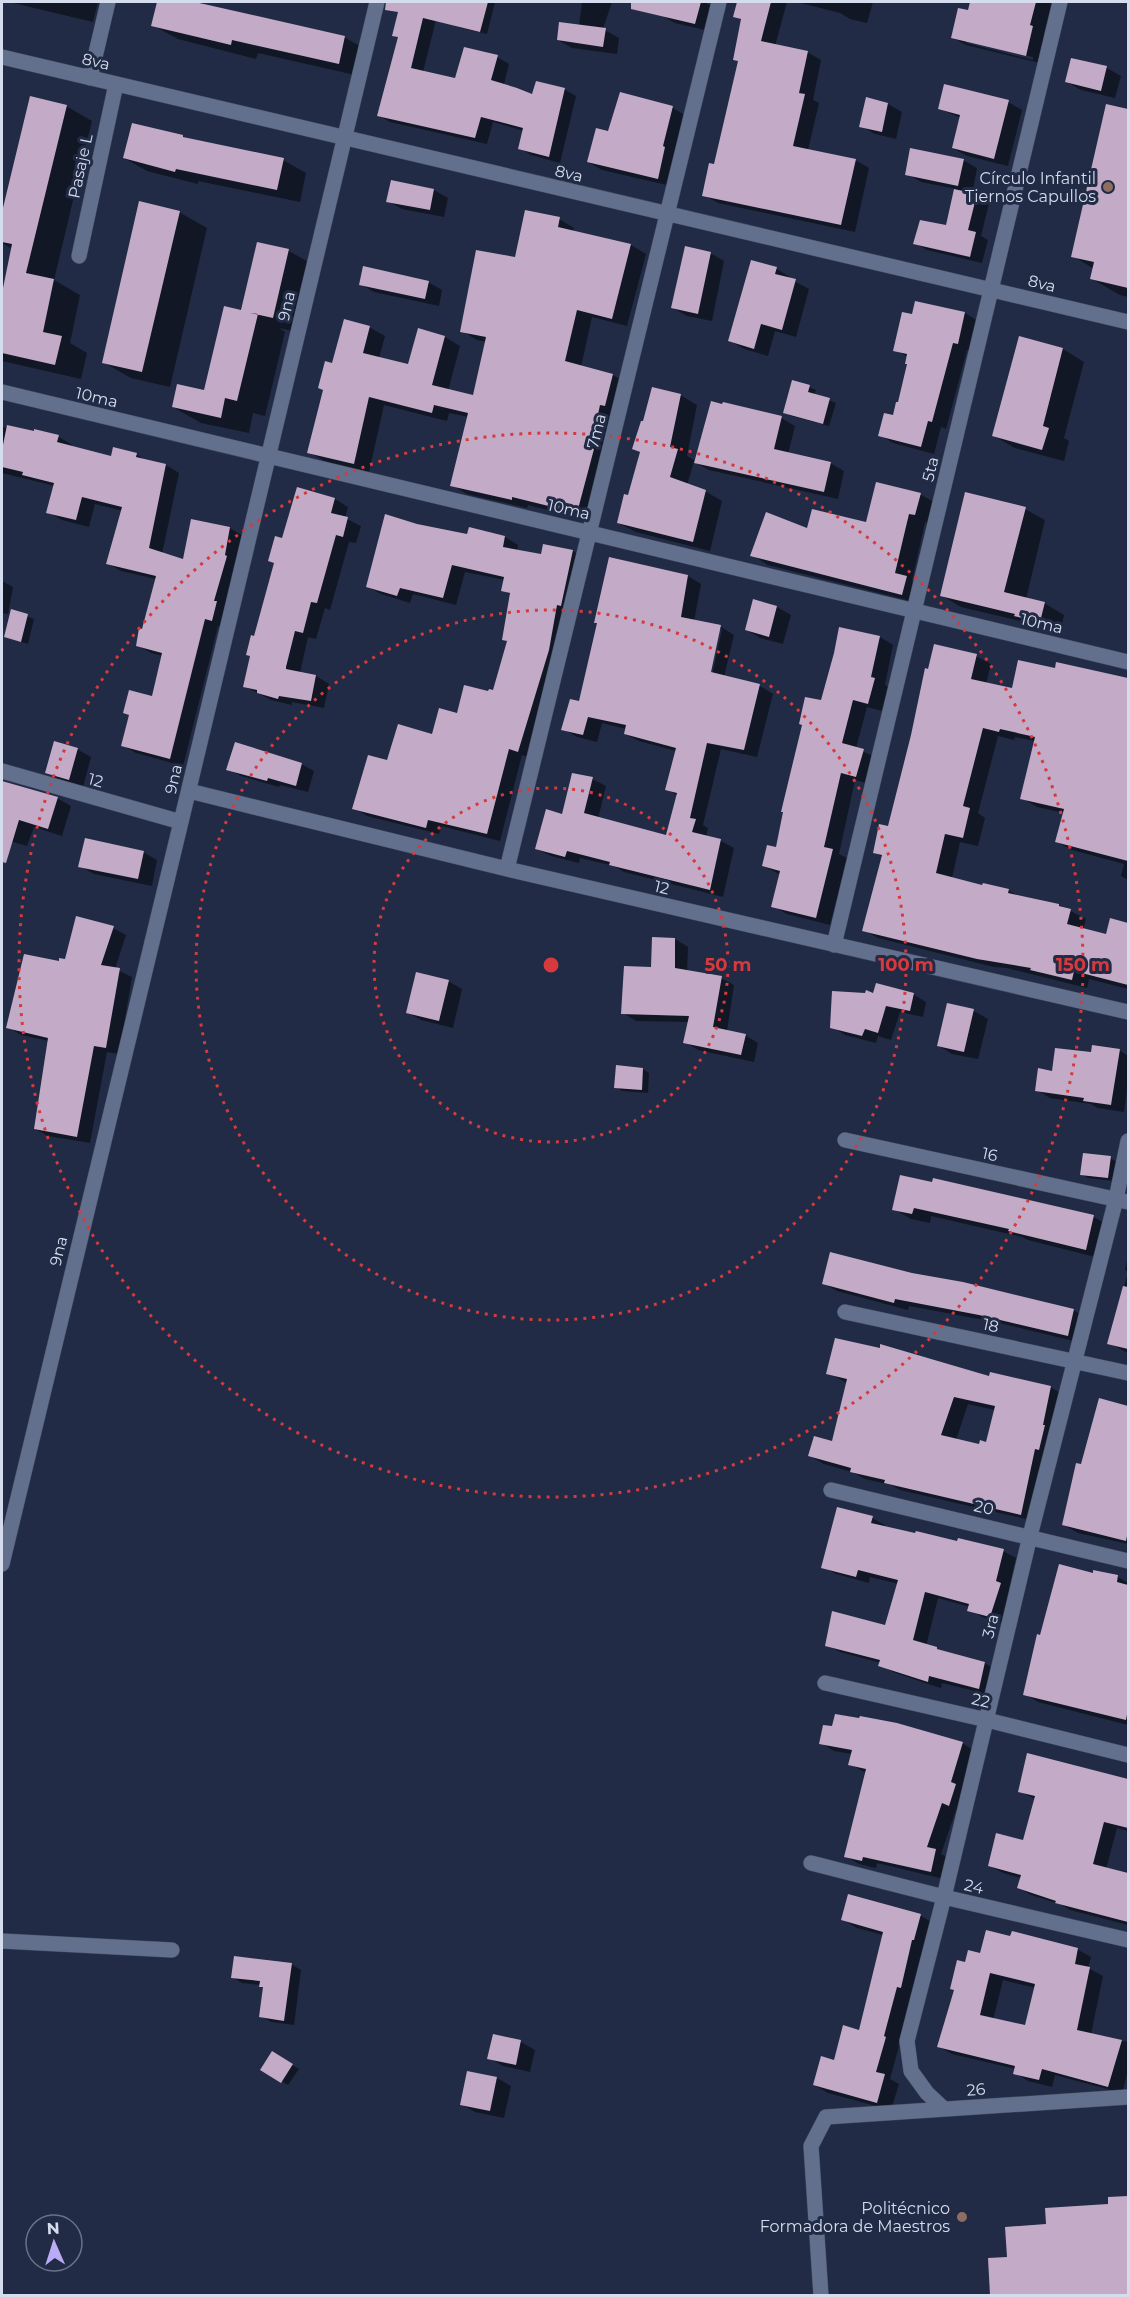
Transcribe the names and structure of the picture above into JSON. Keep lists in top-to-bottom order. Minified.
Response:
{"streets":{"street":["8va","Pasaje L","9na","10ma","7ma","5ta","12","16","18","20","3ra","22","24","26"]},"crossings":[["8va","Pasaje L"],["8va","9na"],["8va","7ma"],["8va","5ta"],["9na","10ma"],["9na","12"],["10ma","7ma"],["10ma","5ta"],["7ma","12"],["5ta","12"],["16","3ra"],["18","3ra"],["20","3ra"],["3ra","22"],["3ra","24"],["3ra","26"]],"places":["Círculo Infantil Tiernos Capullos","Politécnico Formadora de Maestros"],"north":"top","rings":["50 m","100 m","150 m"]}
